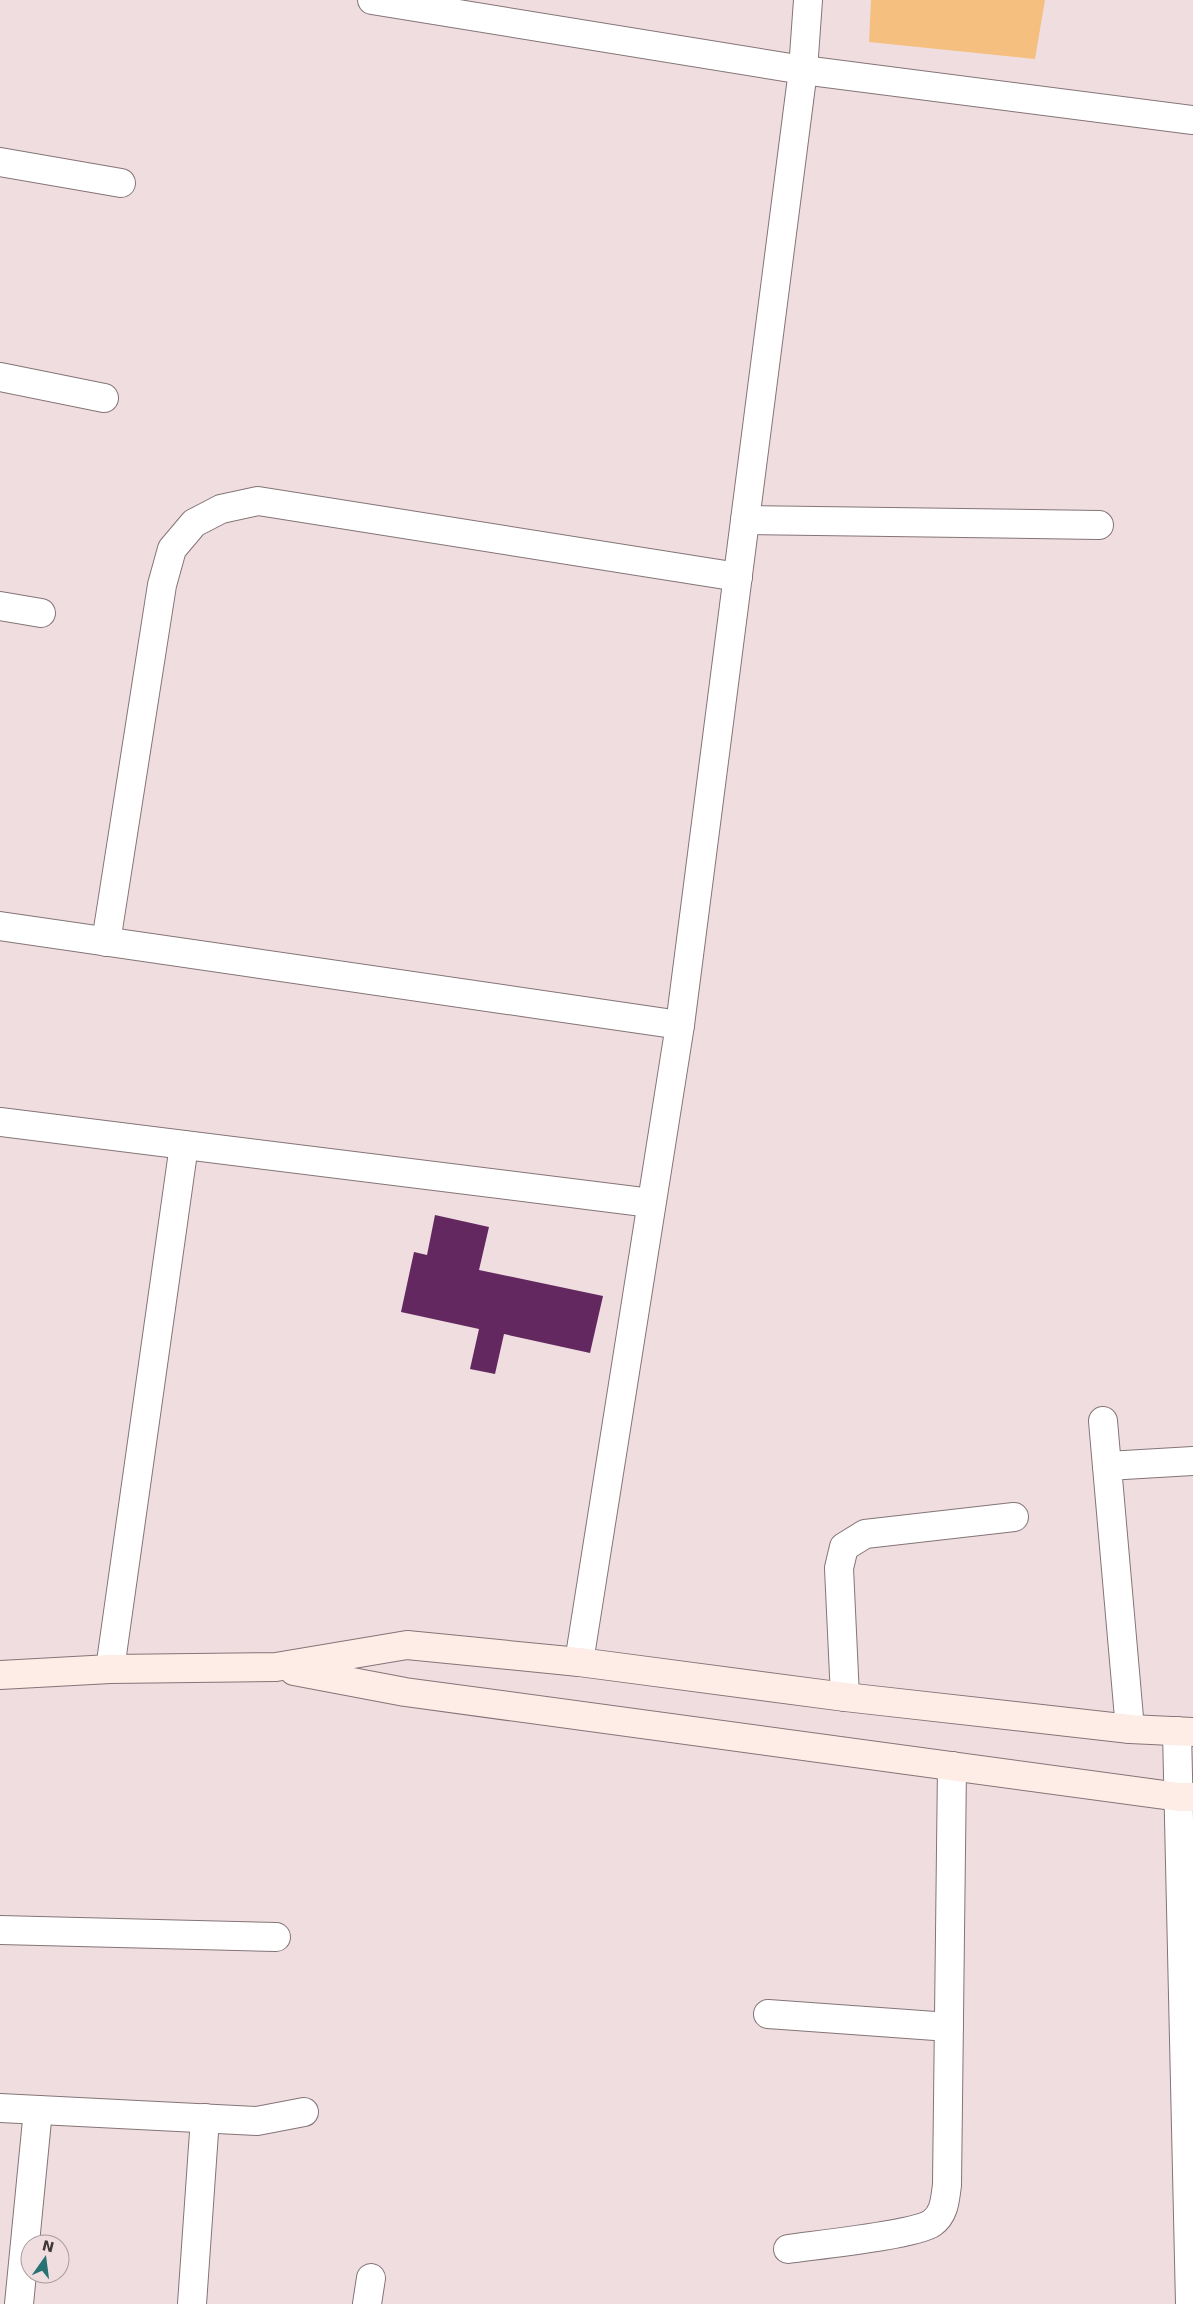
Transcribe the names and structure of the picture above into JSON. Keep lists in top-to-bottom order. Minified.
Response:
{"north":"top"}
